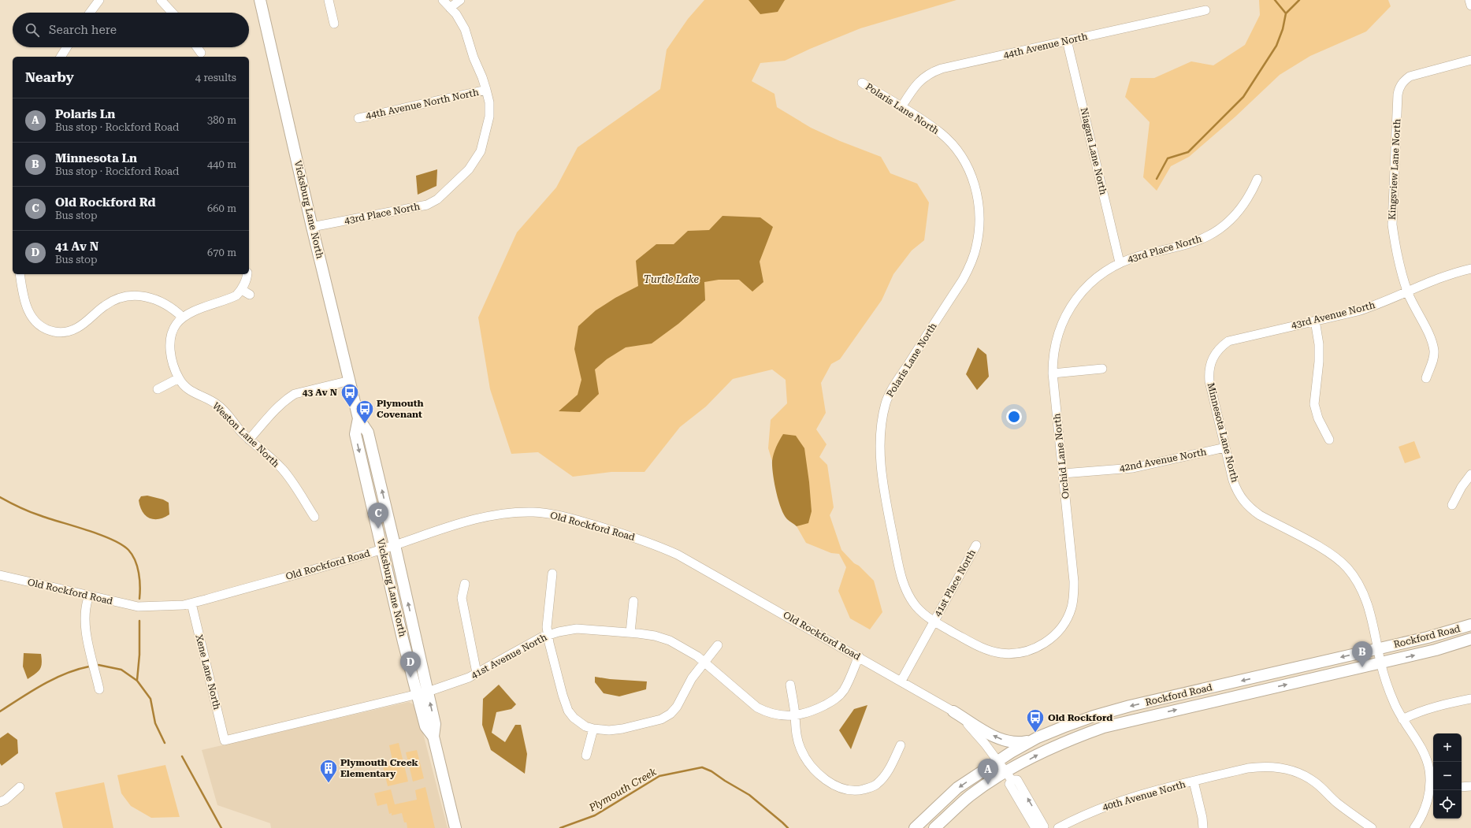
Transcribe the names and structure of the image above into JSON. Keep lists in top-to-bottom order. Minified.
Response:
{"streets":{"main road":["Vicksburg Lane North","Rockford Road"],"street":["44th Avenue North","44th Avenue North North","Polaris Lane North","Niagara Lane North","Kingsview Lane North","43rd Place North","43rd Avenue North","Minnesota Lane North","Weston Lane North","Orchid Lane North","42nd Avenue North","Old Rockford Road","41st Place North","41st Avenue North","Xene Lane North","40th Avenue North"]},"crossings":[["44th Avenue North","Polaris Lane North"],["44th Avenue North","Niagara Lane North"],["44th Avenue North North","43rd Place North"],["Polaris Lane North","Orchid Lane North"],["Polaris Lane North","41st Place North"],["Niagara Lane North","43rd Place North"],["Niagara Lane North","Orchid Lane North"],["Kingsview Lane North","43rd Avenue North"],["Vicksburg Lane North","43rd Place North"],["Vicksburg Lane North","Old Rockford Road"],["Vicksburg Lane North","41st Avenue North"],["43rd Place North","Orchid Lane North"],["43rd Avenue North","Minnesota Lane North"],["Minnesota Lane North","42nd Avenue North"],["Minnesota Lane North","Rockford Road"],["Orchid Lane North","42nd Avenue North"],["Orchid Lane North","41st Place North"],["Old Rockford Road","Rockford Road"],["Old Rockford Road","41st Avenue North"],["Old Rockford Road","Xene Lane North"],["41st Avenue North","Xene Lane North"]],"water":["Turtle Lake","Plymouth Creek"],"places":{"bus stop":["43 Av N","Plymouth Covenant","Old Rockford"],"building":["Plymouth Creek Elementary"]},"page":{"search":"Search here","heading":["Nearby","4 results"],"list":[{"mark":"A","name":"Polaris Ln","note":"Bus stop · Rockford Road","value":"380 m"},{"mark":"B","name":"Minnesota Ln","note":"Bus stop · Rockford Road","value":"440 m"},{"mark":"C","name":"Old Rockford Rd","note":"Bus stop","value":"660 m"},{"mark":"D","name":"41 Av N","note":"Bus stop","value":"670 m"}],"pins":["C","B","D","A"],"map_buttons":["+","−"]}}
